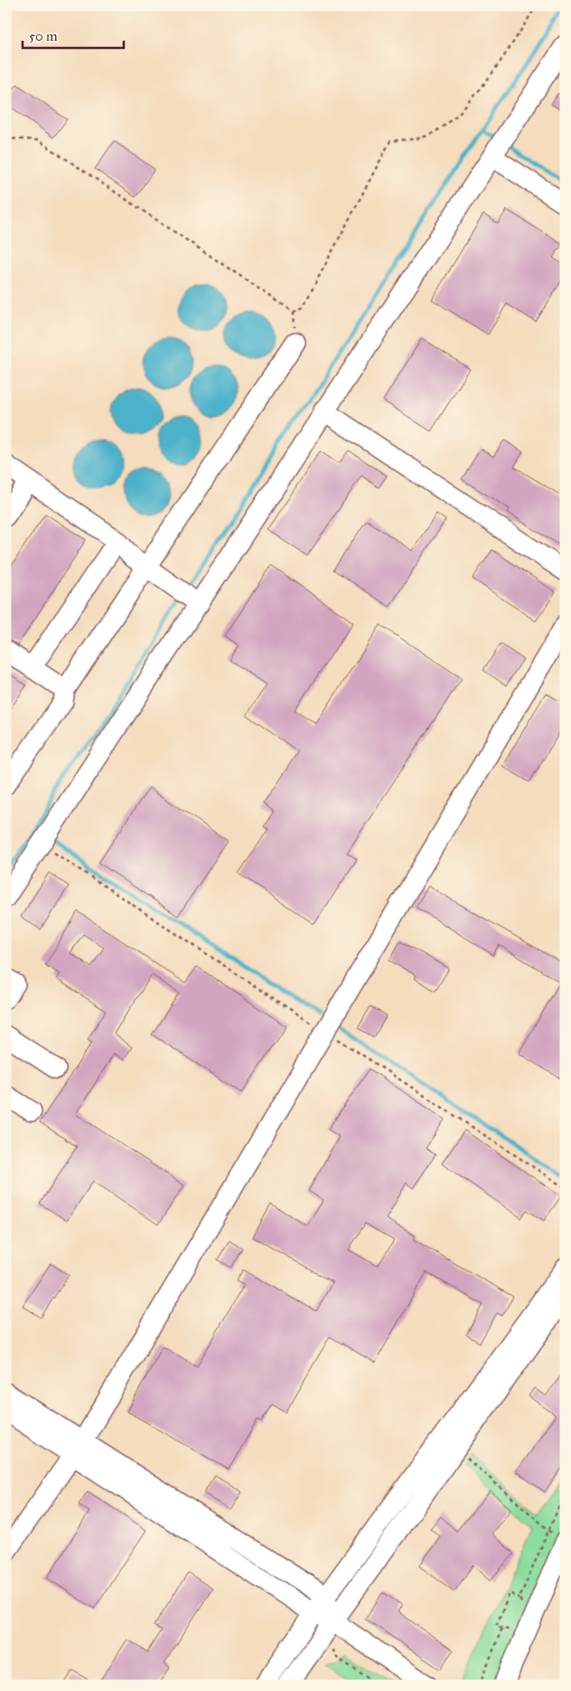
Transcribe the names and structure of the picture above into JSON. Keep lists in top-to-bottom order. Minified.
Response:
{"scale_bar":"50 m"}
